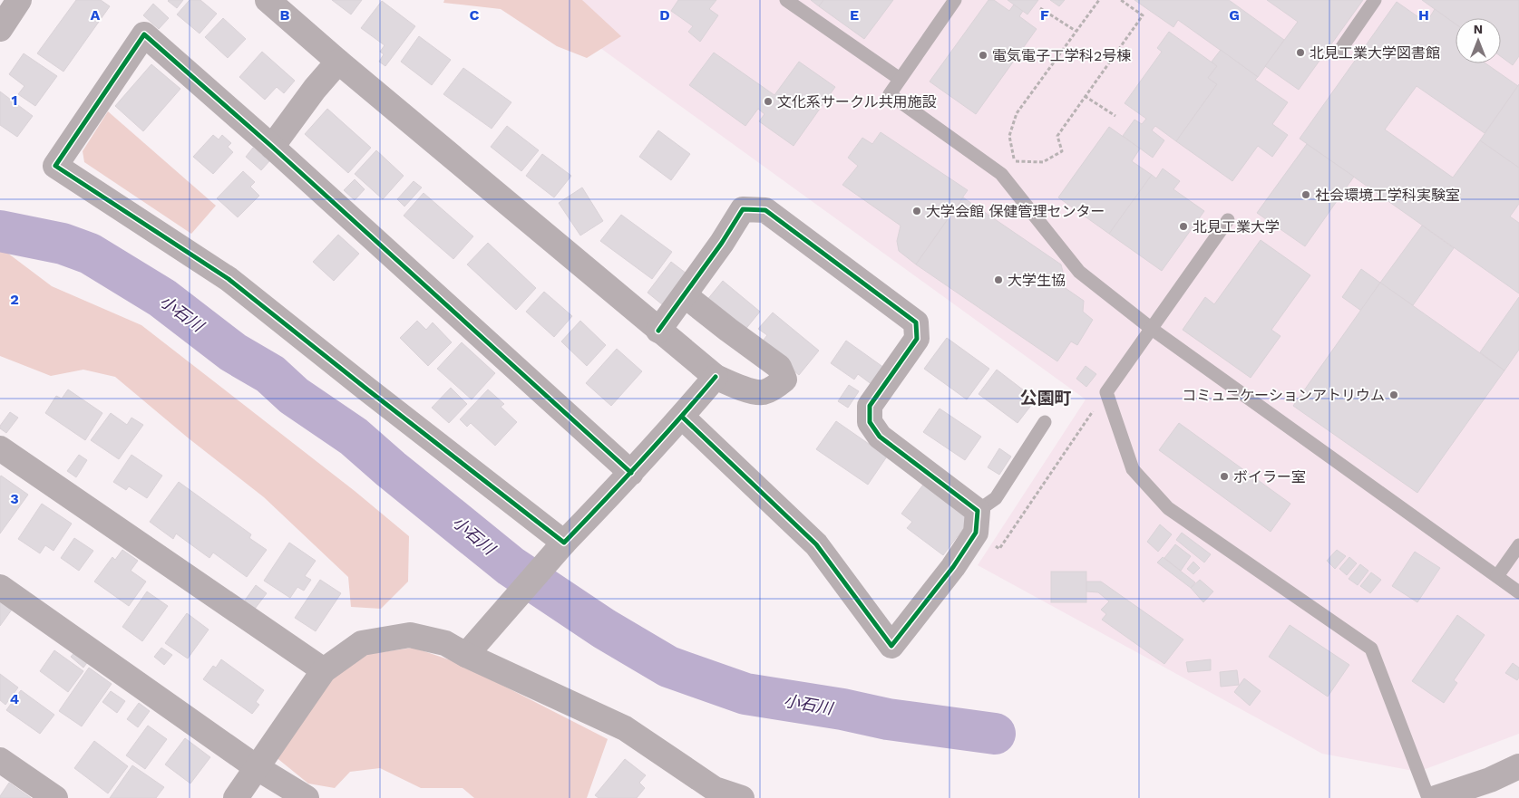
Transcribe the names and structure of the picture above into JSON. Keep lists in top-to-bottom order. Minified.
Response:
{"districts":["公園町"],"water":["小石川"],"places":["北見工業大学図書館","電気電子工学科2号棟","文化系サークル共用施設","社会環境工学科実験室","大学会館 保健管理センター","北見工業大学","大学生協","コミュニケーションアトリウム","ボイラー室"],"north":"top","grid":{"columns":["A","B","C","D","E","F","G","H"],"rows":["1","2","3","4"]}}
